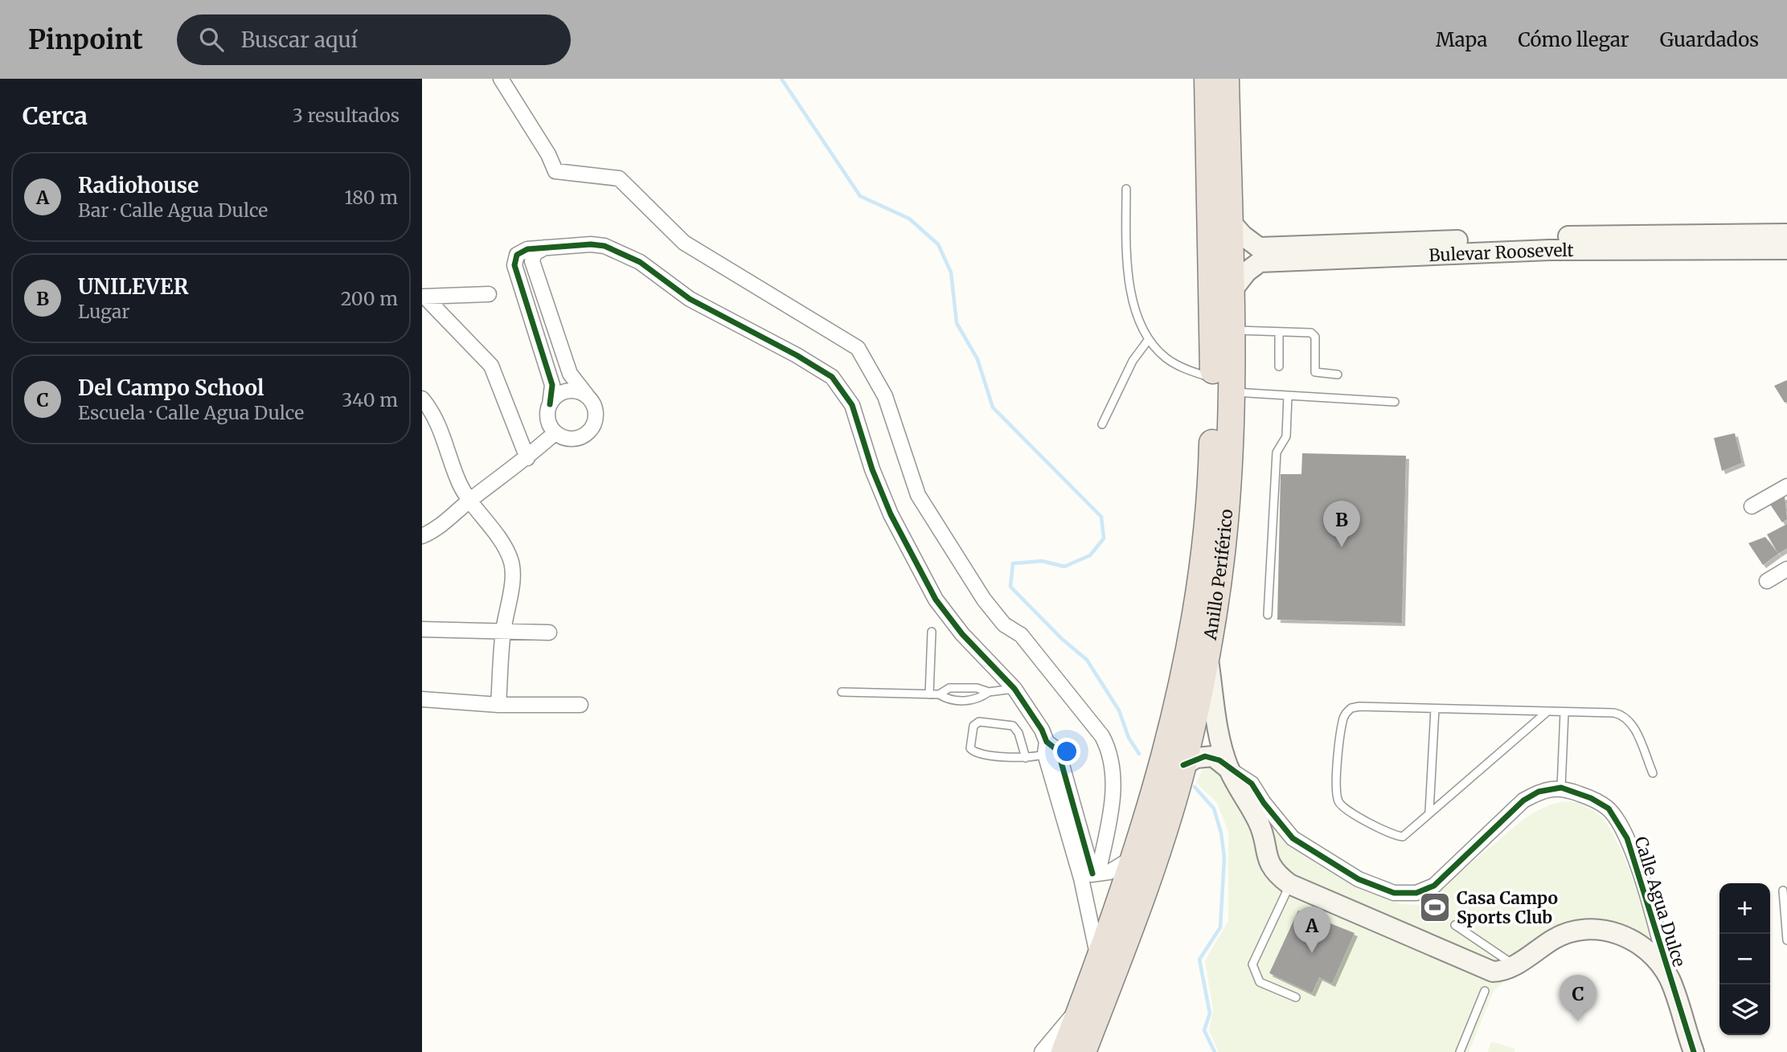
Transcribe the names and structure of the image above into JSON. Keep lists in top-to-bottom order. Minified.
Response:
{"streets":{"highway":["Anillo Periférico"],"main road":["Bulevar Roosevelt","Calle Agua Dulce"]},"places":{"sports":["Casa Campo Sports Club"]},"page":{"header":"Pinpoint","search":"Buscar aquí","nav":["Mapa","Cómo llegar","Guardados"],"heading":["Cerca","3 resultados"],"list":[{"mark":"A","name":"Radiohouse","note":"Bar · Calle Agua Dulce","value":"180 m"},{"mark":"B","name":"UNILEVER","note":"Lugar","value":"200 m"},{"mark":"C","name":"Del Campo School","note":"Escuela · Calle Agua Dulce","value":"340 m"}],"pins":["B","A","C"],"map_buttons":["+","−"]}}
